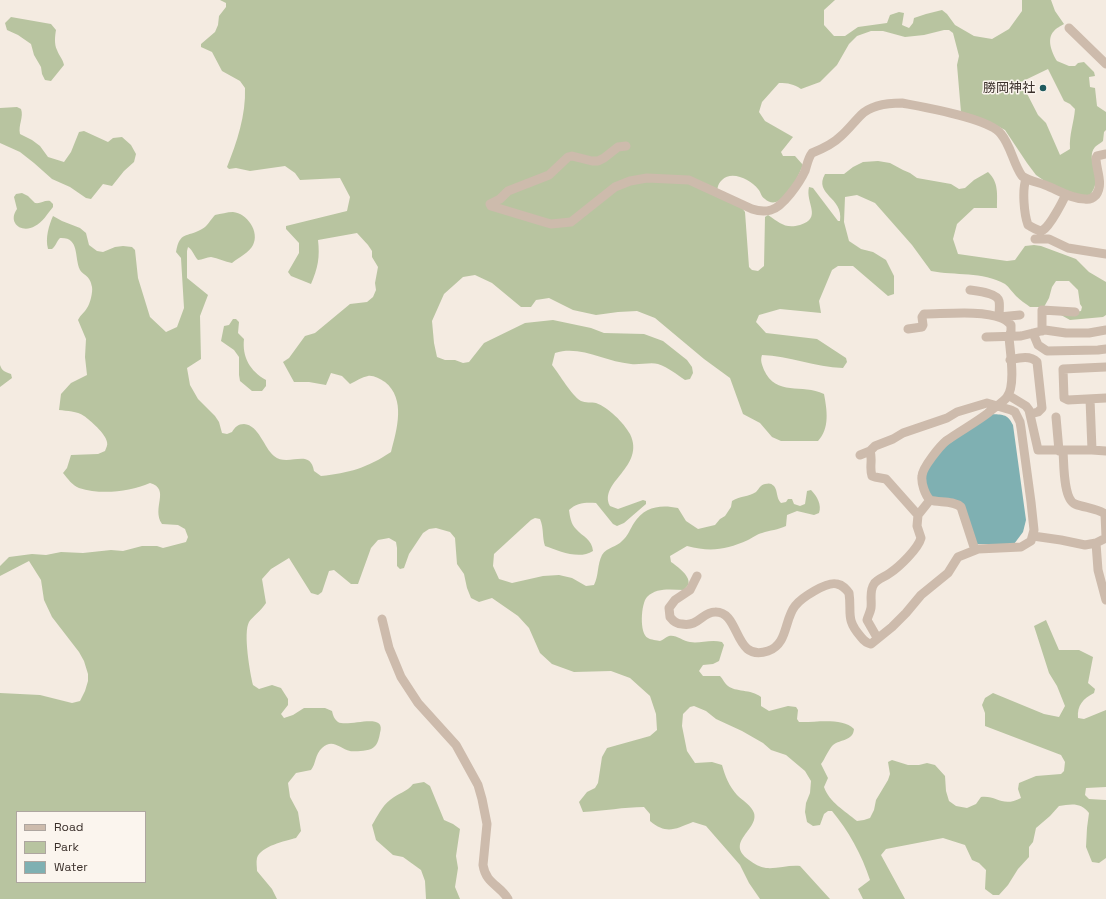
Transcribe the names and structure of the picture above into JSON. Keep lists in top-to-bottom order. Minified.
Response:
{"places":["勝岡神社"],"legend":["Road","Park","Water"]}
